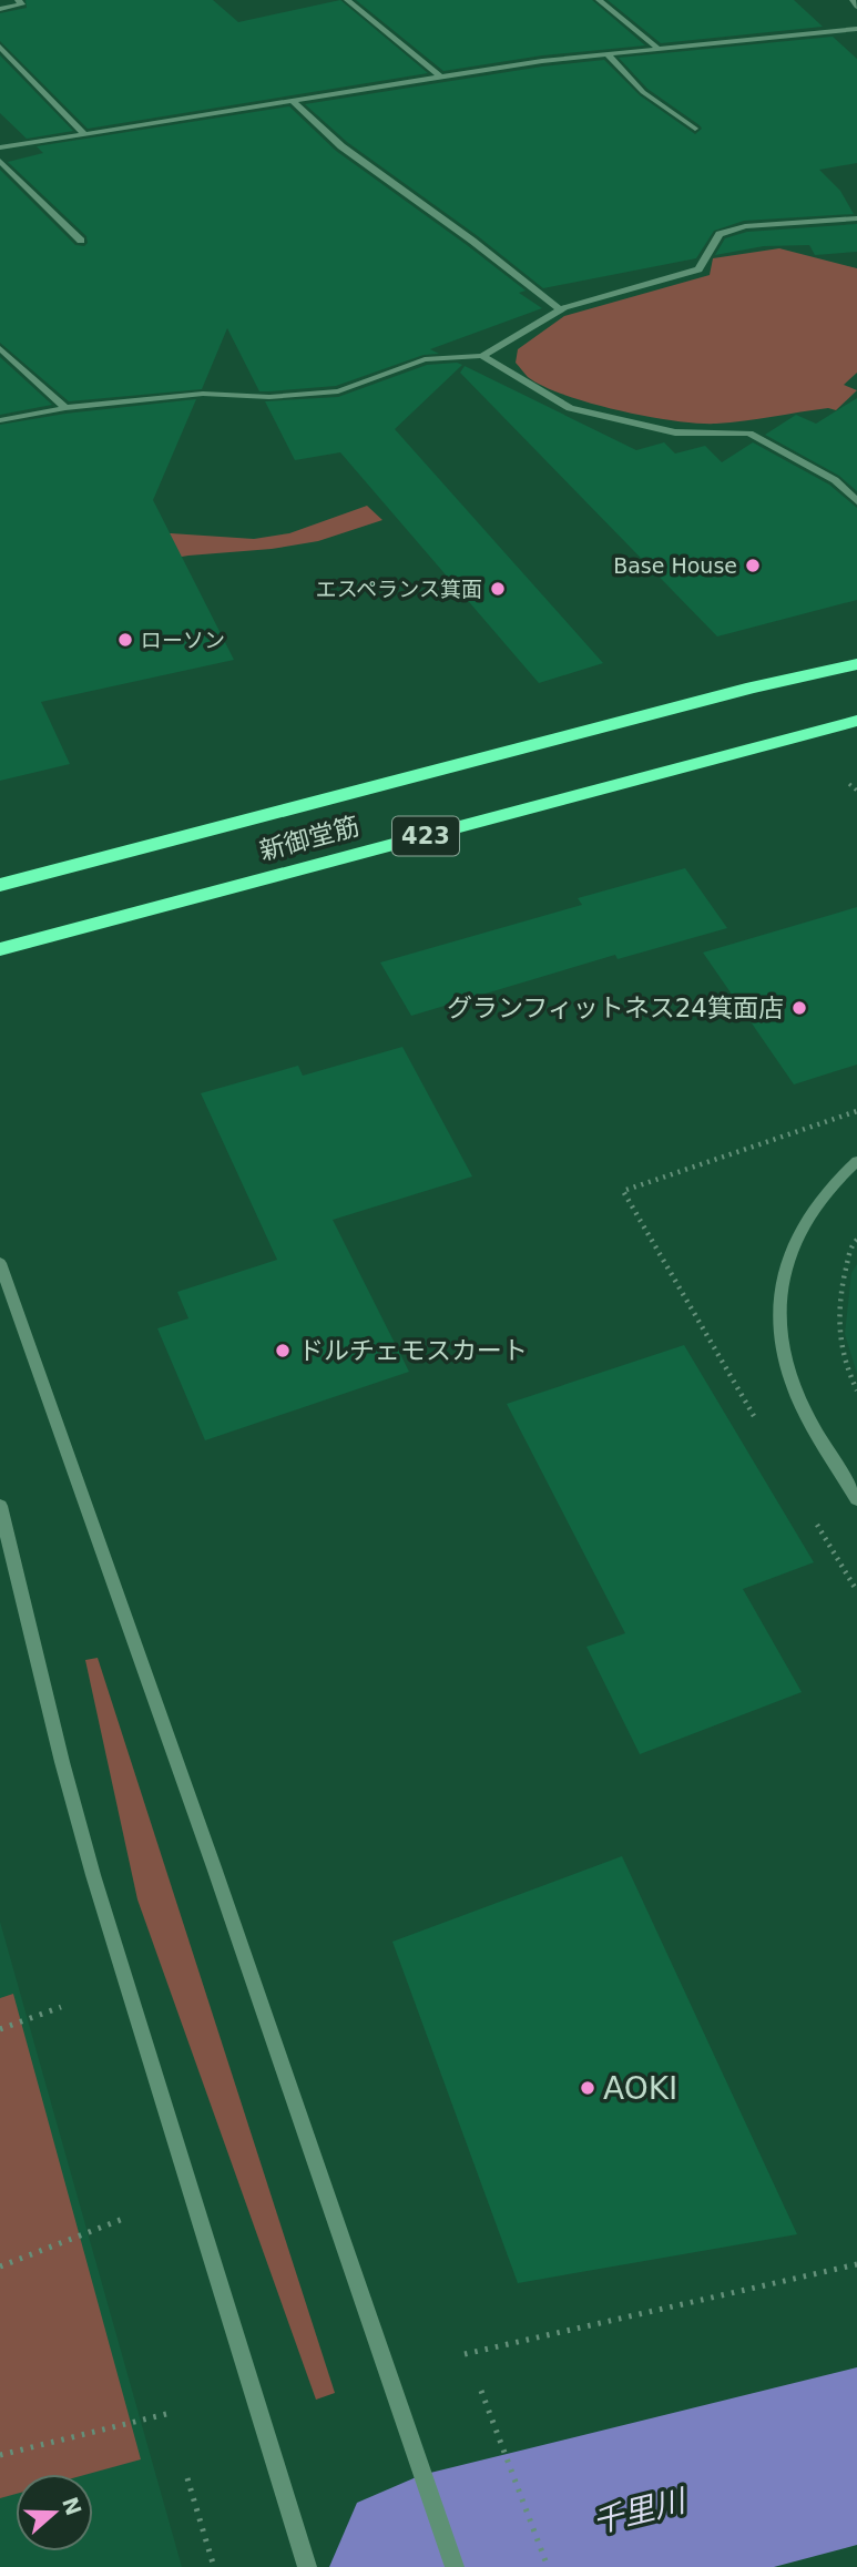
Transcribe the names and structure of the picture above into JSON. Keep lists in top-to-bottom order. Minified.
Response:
{"streets":{"highway":["423","新御堂筋"]},"water":["千里川"],"places":["Base House","エスペランス箕面","ローソン","グランフィットネス24箕面店","ドルチェモスカート","AOKI"],"north":"right"}
